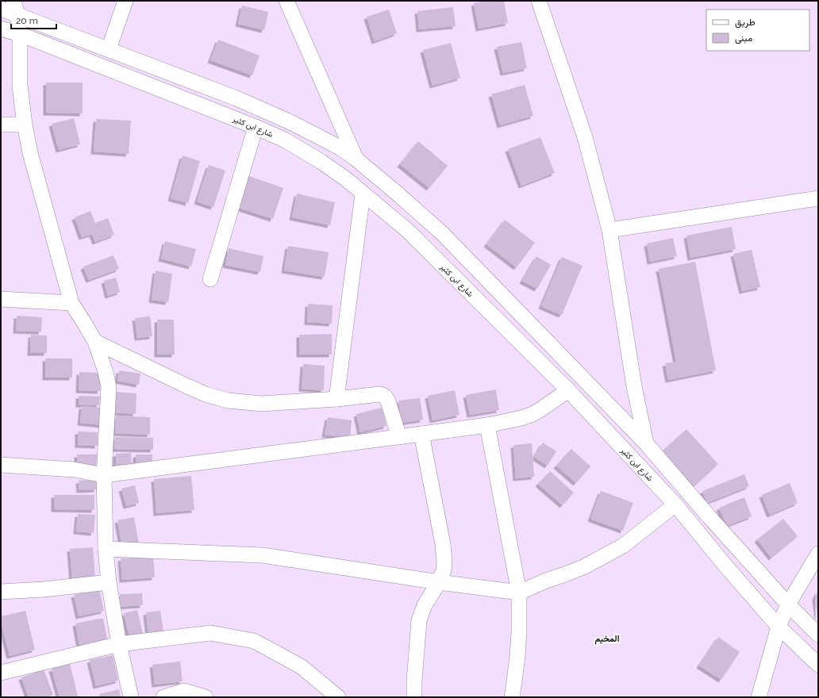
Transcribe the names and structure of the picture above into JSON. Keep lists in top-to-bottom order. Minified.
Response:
{"streets":{"street":["شارع ابن كثير"]},"districts":["المخيم"],"legend":["طريق","مبنى"],"scale_bar":"20 m"}
